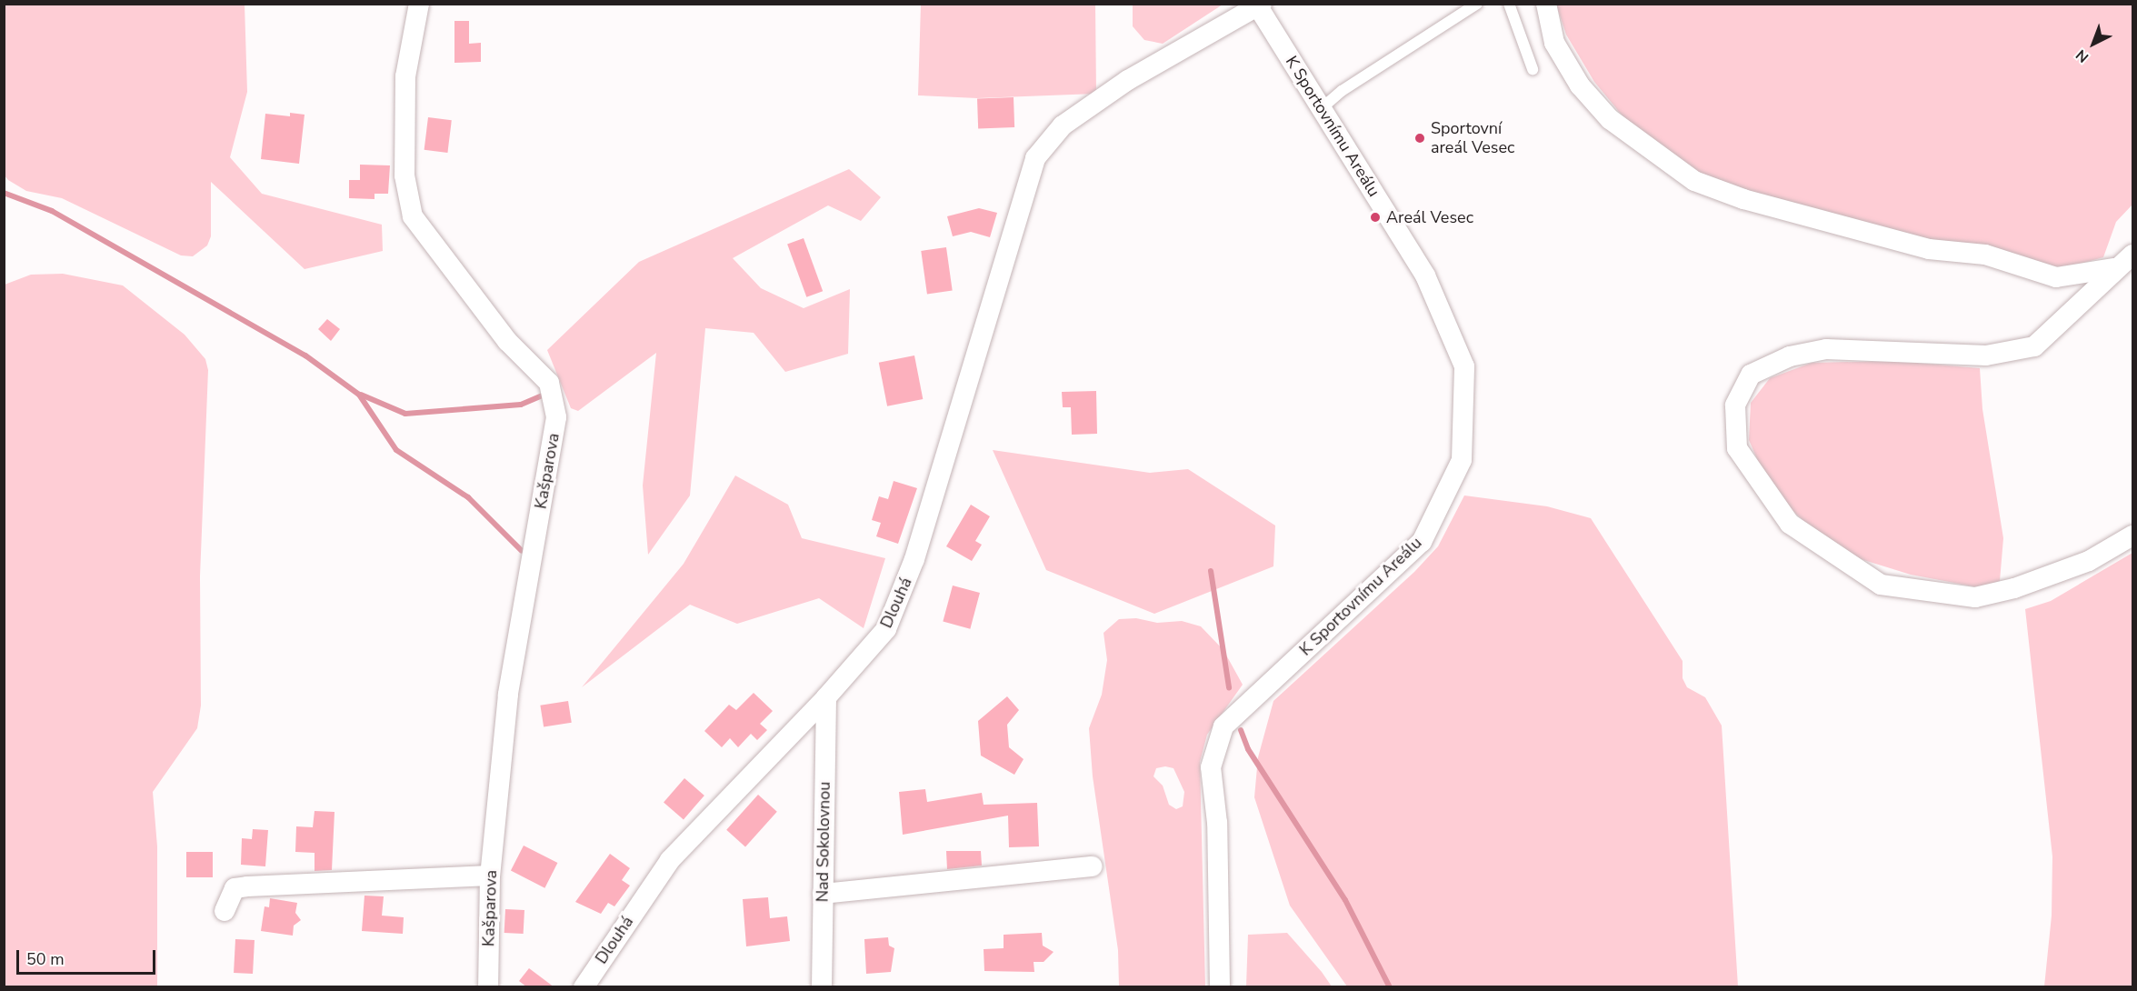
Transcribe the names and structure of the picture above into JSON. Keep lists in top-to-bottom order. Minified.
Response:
{"streets":{"street":["K Sportovnímu Areálu","Kašparova","Dlouhá","Nad Sokolovnou"]},"crossings":[["K Sportovnímu Areálu","Dlouhá"],["Dlouhá","Nad Sokolovnou"]],"places":["Sportovní areál Vesec","Areál Vesec"],"scale_bar":"50 m","north":"bottom left"}
